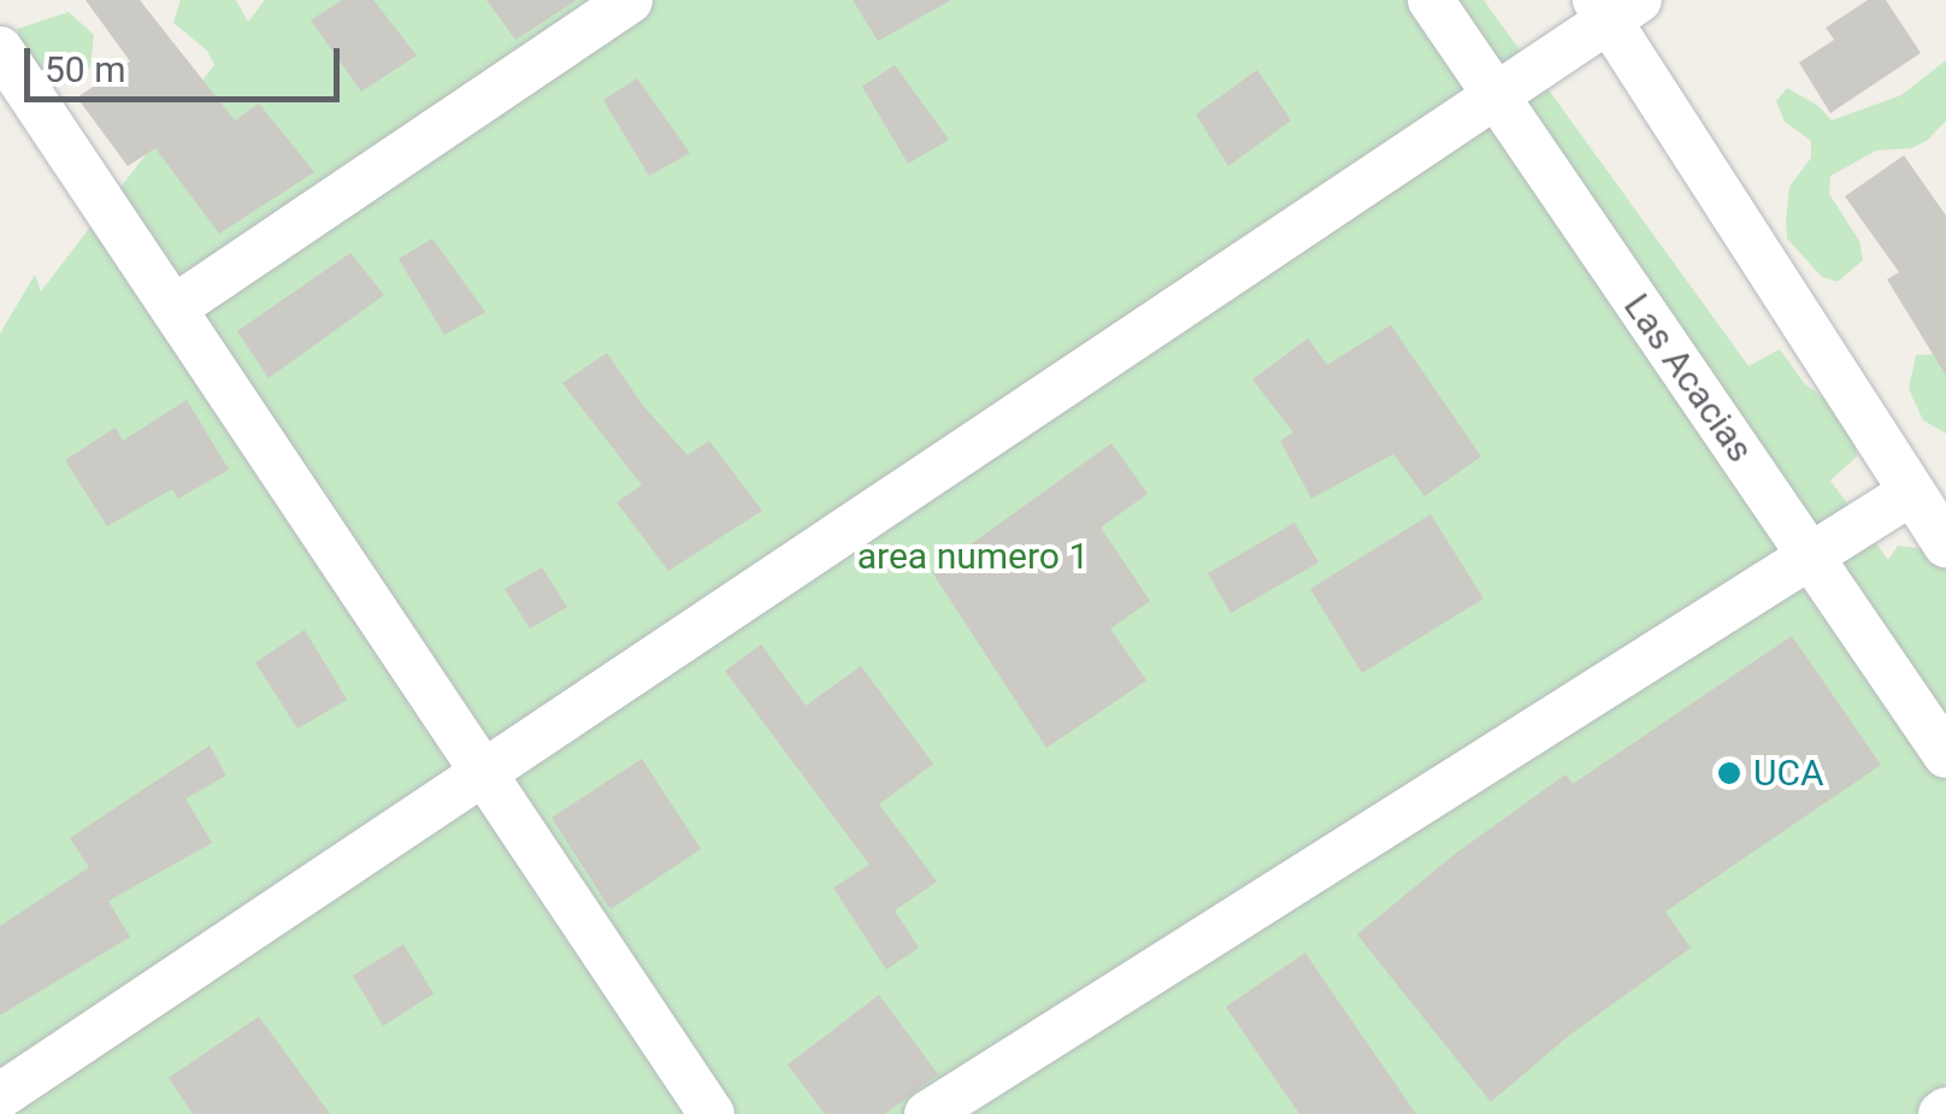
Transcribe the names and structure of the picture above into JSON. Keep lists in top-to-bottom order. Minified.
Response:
{"streets":{"street":["Las Acacias"]},"parks":["area numero 1"],"places":["UCA"],"scale_bar":"50 m"}
